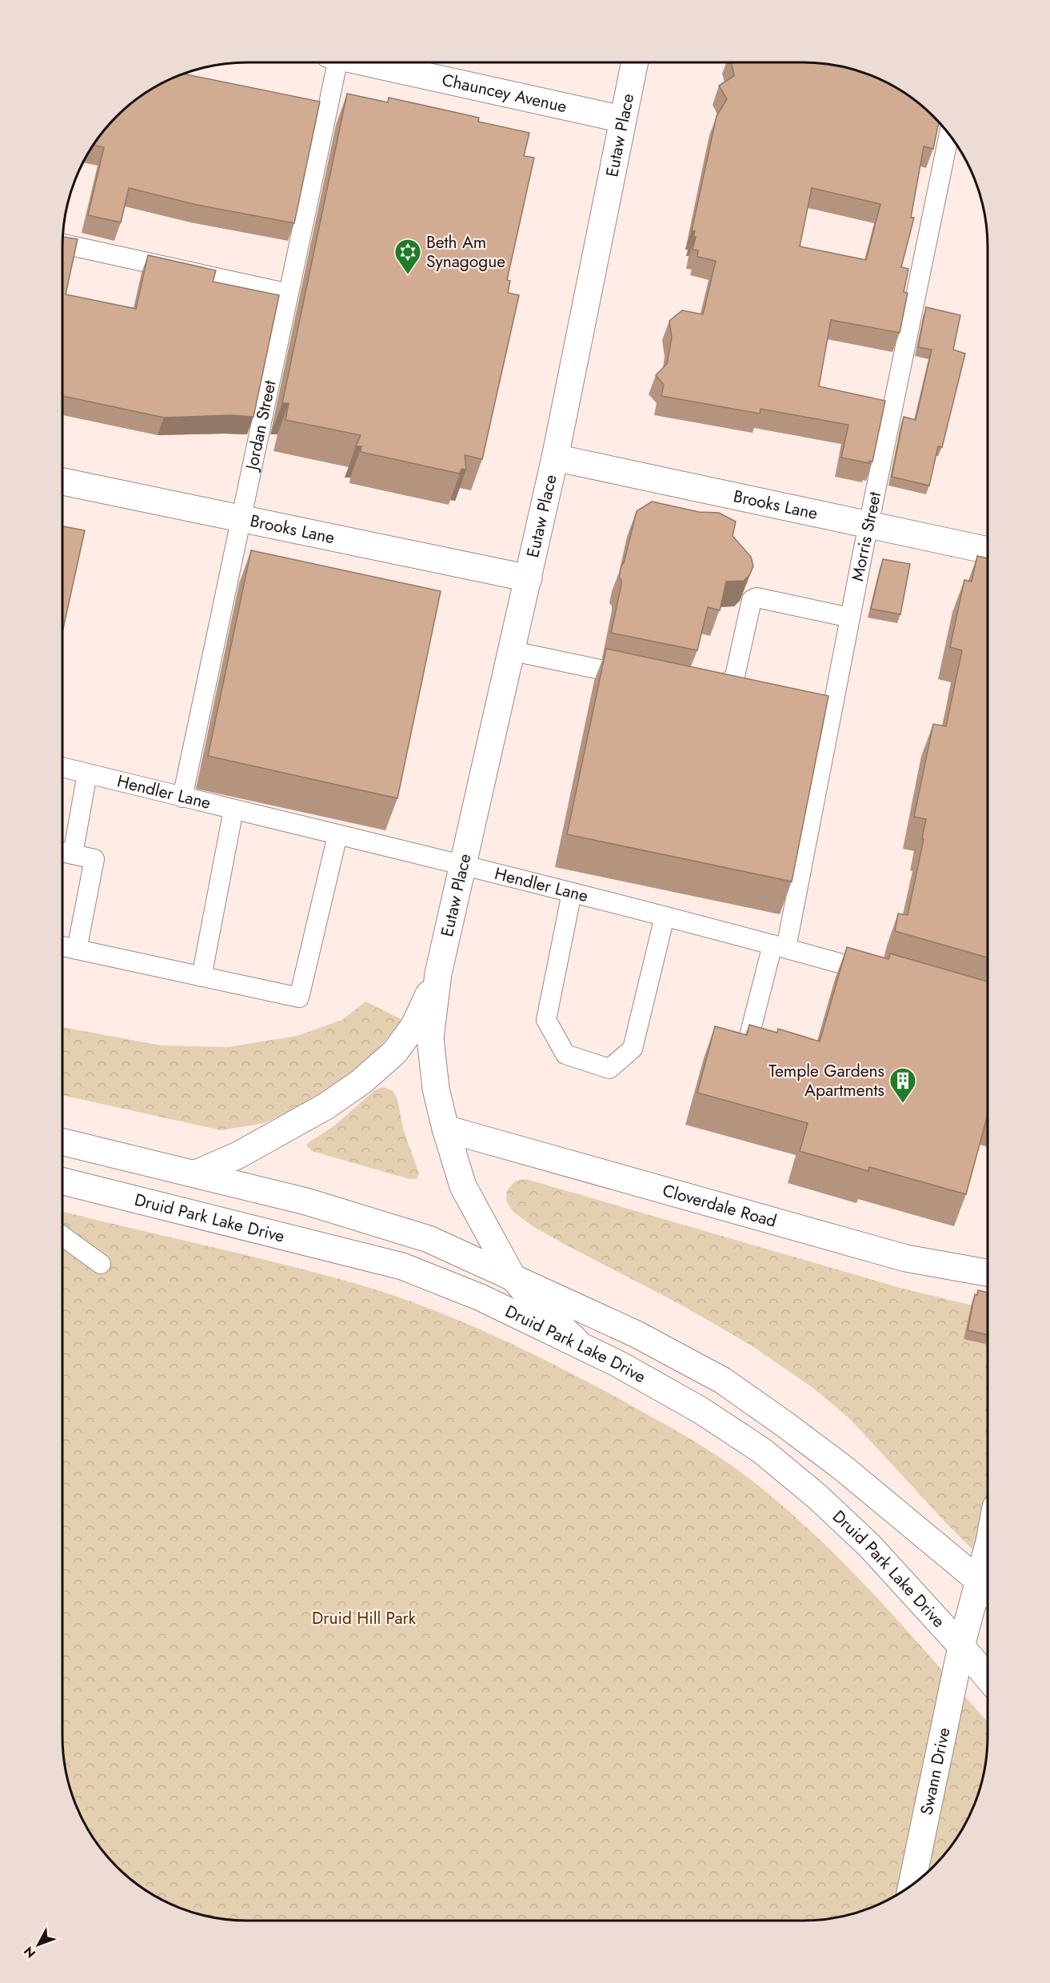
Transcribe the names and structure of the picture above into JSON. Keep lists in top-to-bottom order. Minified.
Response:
{"streets":{"street":["Chauncey Avenue","Eutaw Place","Brooks Lane","Cloverdale Road","Druid Park Lake Drive","Swann Drive"],"lane":["Jordan Street","Morris Street","Hendler Lane"]},"crossings":[["Chauncey Avenue","Eutaw Place"],["Eutaw Place","Brooks Lane"],["Eutaw Place","Hendler Lane"],["Eutaw Place","Cloverdale Road"],["Eutaw Place","Druid Park Lake Drive"],["Jordan Street","Brooks Lane"],["Jordan Street","Hendler Lane"],["Brooks Lane","Morris Street"],["Morris Street","Hendler Lane"],["Druid Park Lake Drive","Swann Drive"]],"parks":["Druid Hill Park"],"places":{"synagogue":["Beth Am Synagogue"],"building":["Temple Gardens Apartments"]},"north":"bottom left"}
